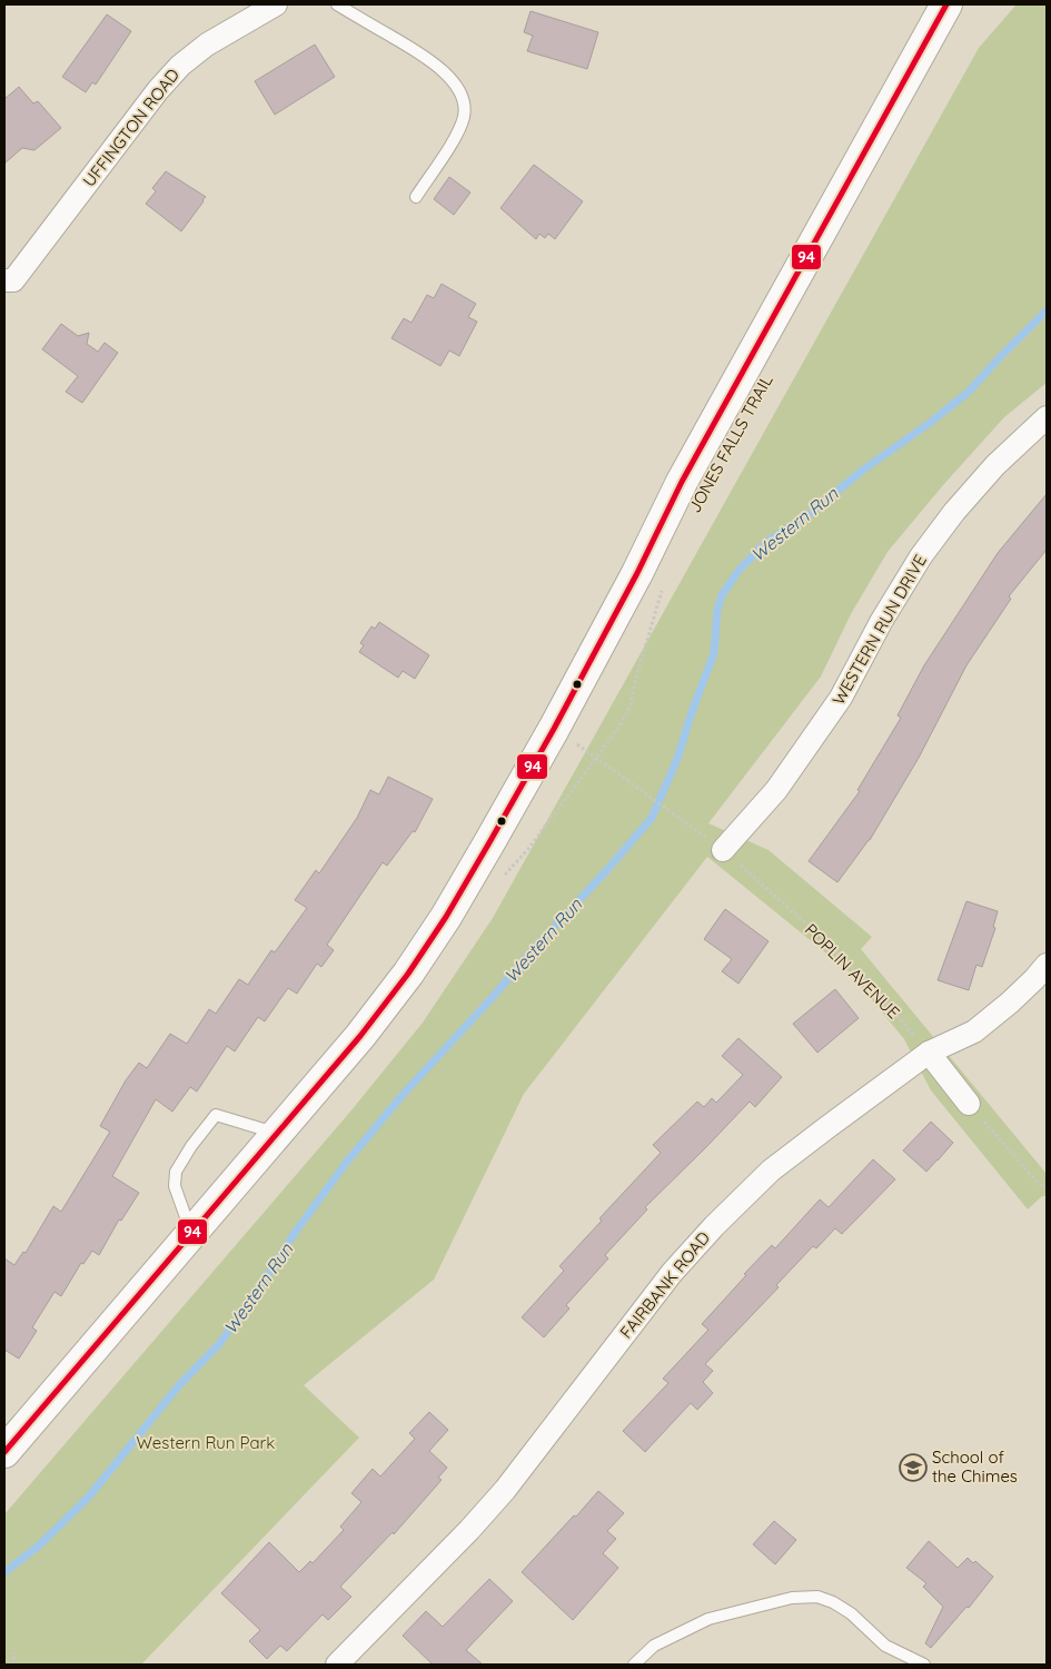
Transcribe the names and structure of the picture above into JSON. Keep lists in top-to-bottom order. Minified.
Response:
{"streets":{"street":["UFFINGTON ROAD","WESTERN RUN DRIVE","FAIRBANK ROAD"],"path":["POPLIN AVENUE"]},"crossings":[["WESTERN RUN DRIVE","POPLIN AVENUE"],["POPLIN AVENUE","FAIRBANK ROAD"]],"water":["Western Run"],"parks":["Western Run Park"],"places":{"school or university":["School of the Chimes"]},"lines":["transit line 94"]}
